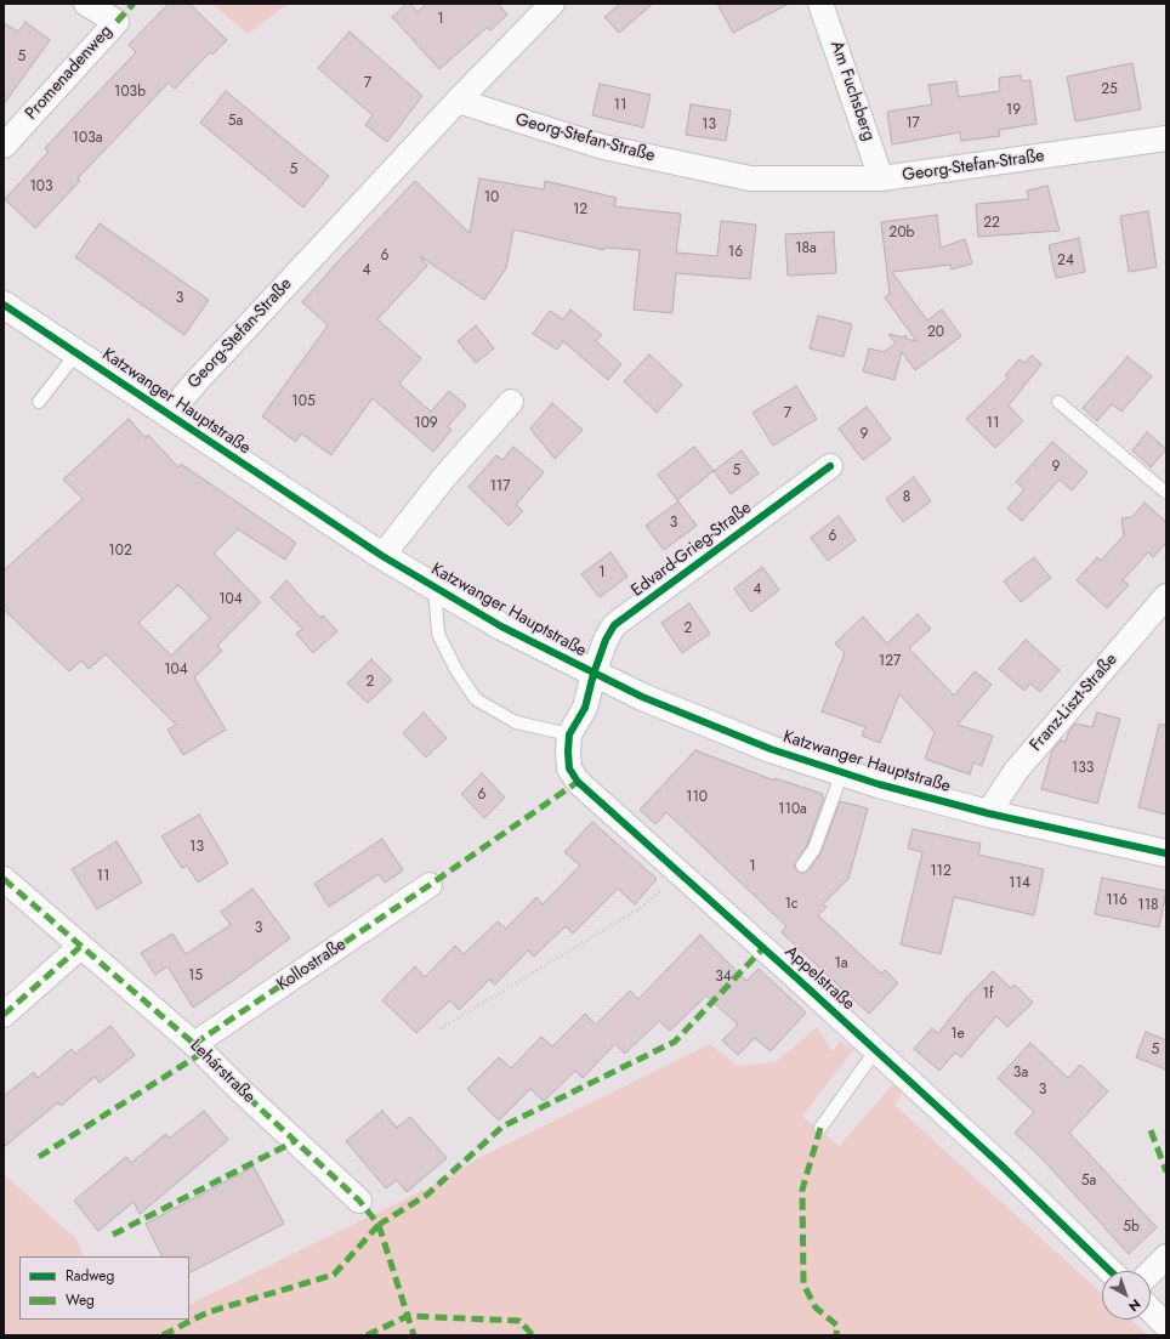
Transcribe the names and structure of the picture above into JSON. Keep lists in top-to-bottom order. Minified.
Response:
{"streets":{"main road":["Katzwanger Hauptstraße"],"street":["Promenadenweg","Am Fuchsberg","Georg-Stefan-Straße","Edvard-Grieg-Straße","Franz-Liszt-Straße","Kollostraße","Appelstraße","Lehárstraße"]},"crossings":[["Am Fuchsberg","Georg-Stefan-Straße"],["Georg-Stefan-Straße","Katzwanger Hauptstraße"],["Katzwanger Hauptstraße","Edvard-Grieg-Straße"],["Katzwanger Hauptstraße","Franz-Liszt-Straße"],["Katzwanger Hauptstraße","Appelstraße"],["Edvard-Grieg-Straße","Appelstraße"],["Kollostraße","Lehárstraße"]],"house_numbers":["1","5","7","25","103b","11","19","5a","17","13","103a","5","103","10","12","22","20b","18a","16","6","24","4","3","20","105","7","109","11","9","9","5","117","8","3","6","102","1","4","104","2","127","104","2","133","6","110","110a","13","1","112","11","114","116","1c","118","3","1a","15","34","1f","1e","5","3a","3","5a","5b"],"legend":["Radweg","Weg"],"north":"bottom right"}
